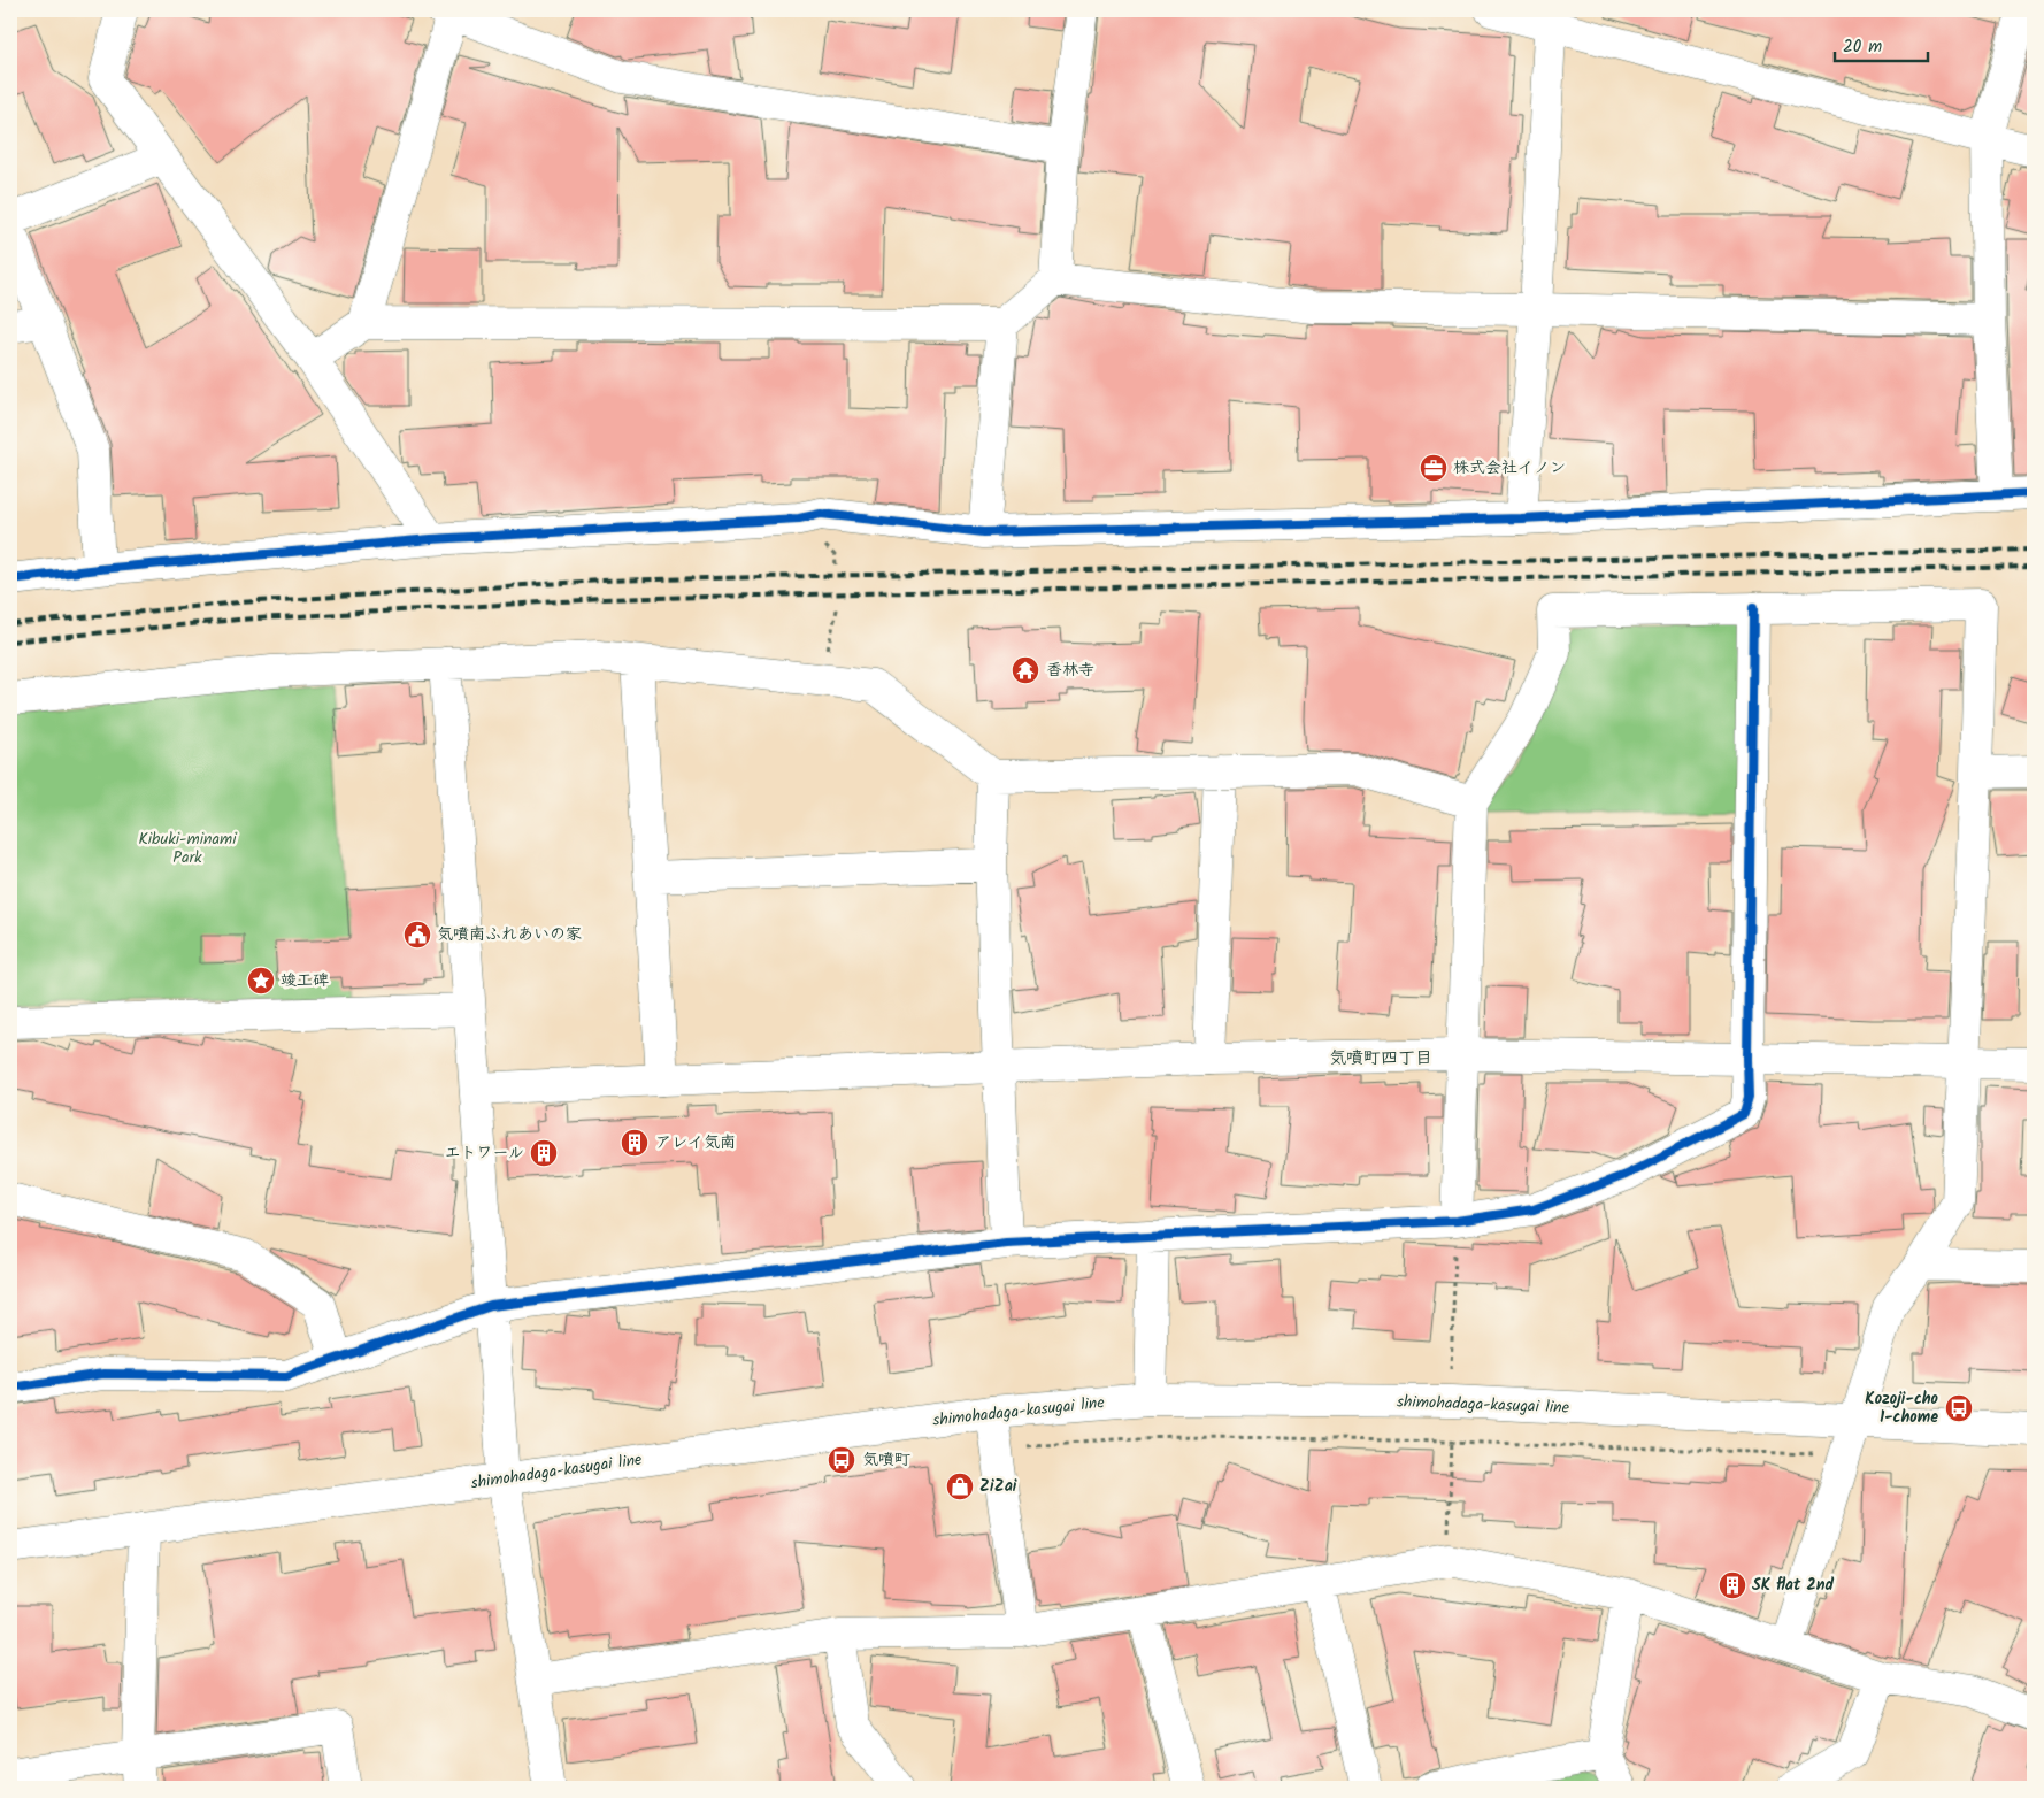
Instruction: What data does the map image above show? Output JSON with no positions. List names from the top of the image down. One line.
{"streets":{"street":["shimohadaga-kasugai line"]},"districts":["気噴町四丁目"],"parks":["Kibuki-minami Park"],"places":{"office":["株式会社イノン"],"temple":["香林寺"],"public building":["気噴南ふれあいの家"],"place":["竣工碑"],"building":["アレイ気南","エトワール","SK flat 2nd"],"bus stop":["Kozoji-cho 1-chome","気噴町"],"shop":["ZiZai"]},"scale_bar":"20 m"}
